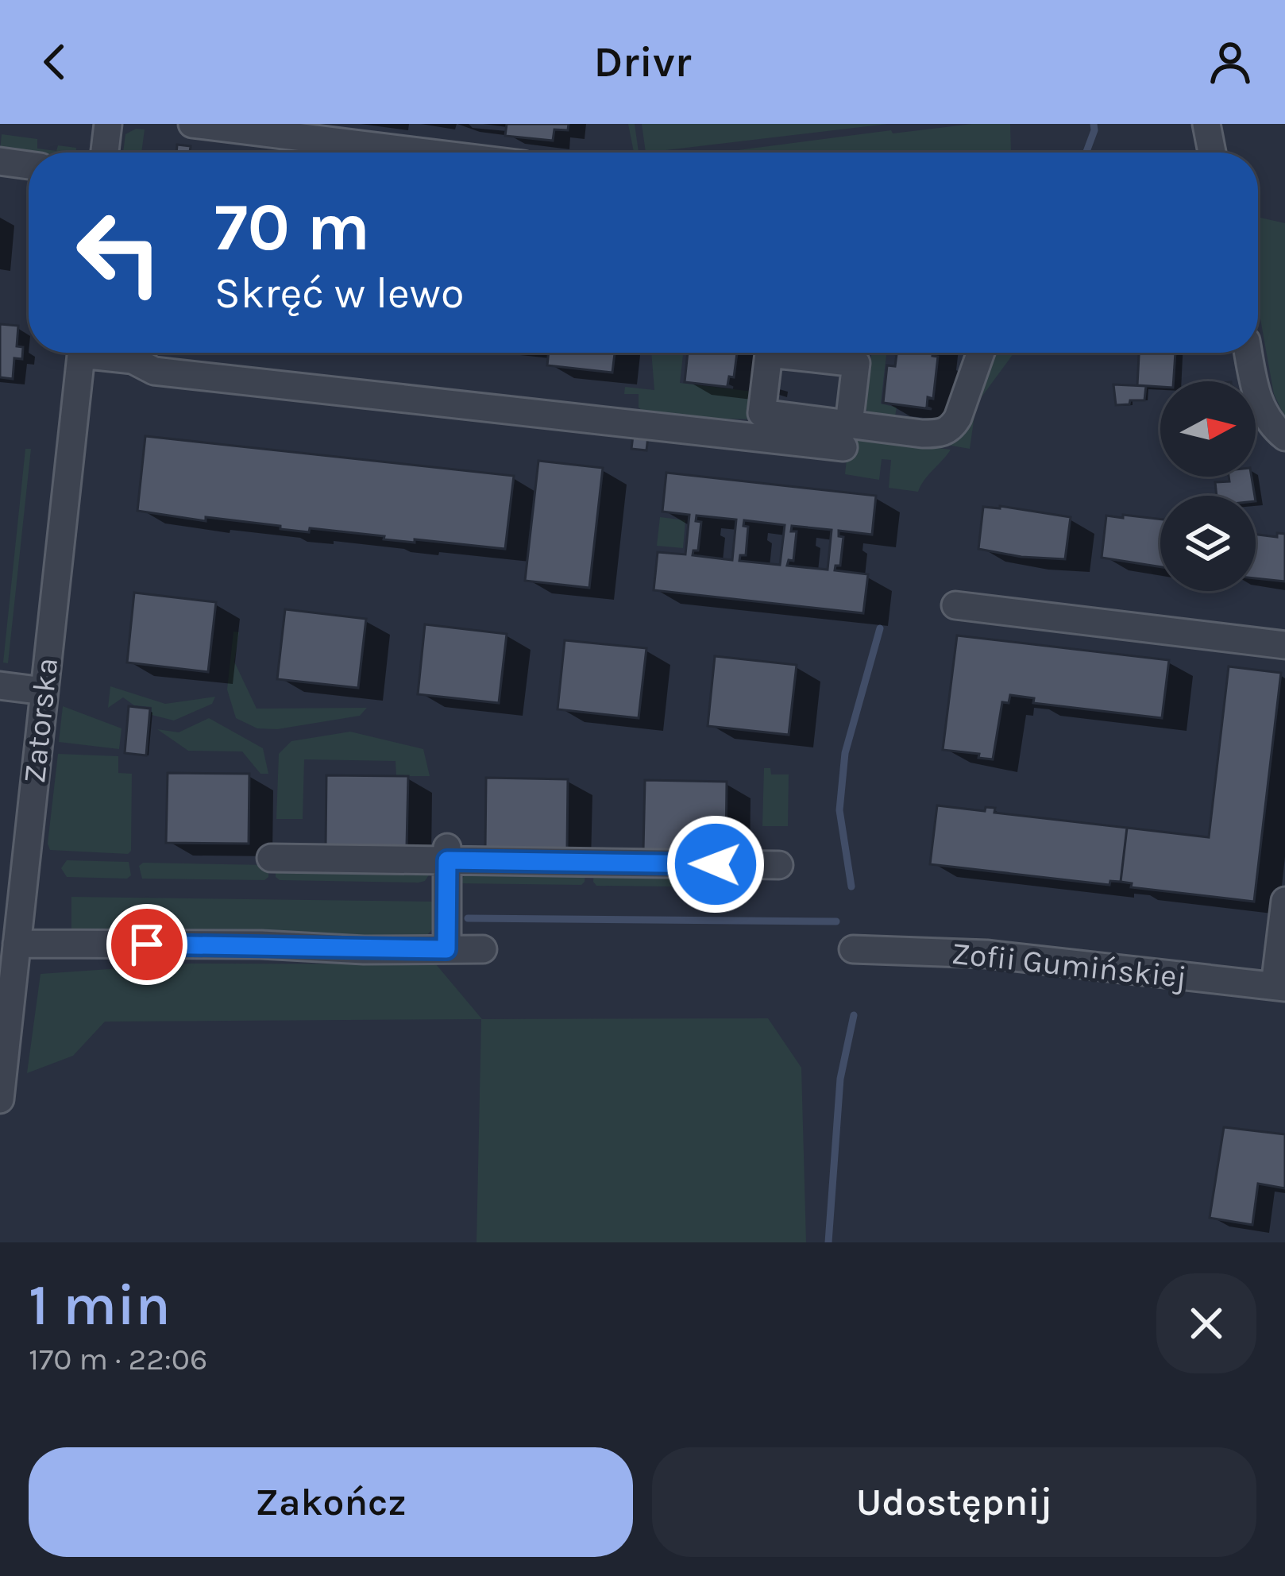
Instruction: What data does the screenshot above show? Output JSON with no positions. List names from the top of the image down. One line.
{"streets":{"street":["Zatorska","Zofii Gumińskiej"]},"north":"right","page":{"header":"Drivr","turn":["70 m","Skręć w lewo"],"heading":["1 min","170 m · 22:06"],"buttons":["Zakończ","Udostępnij"]}}
